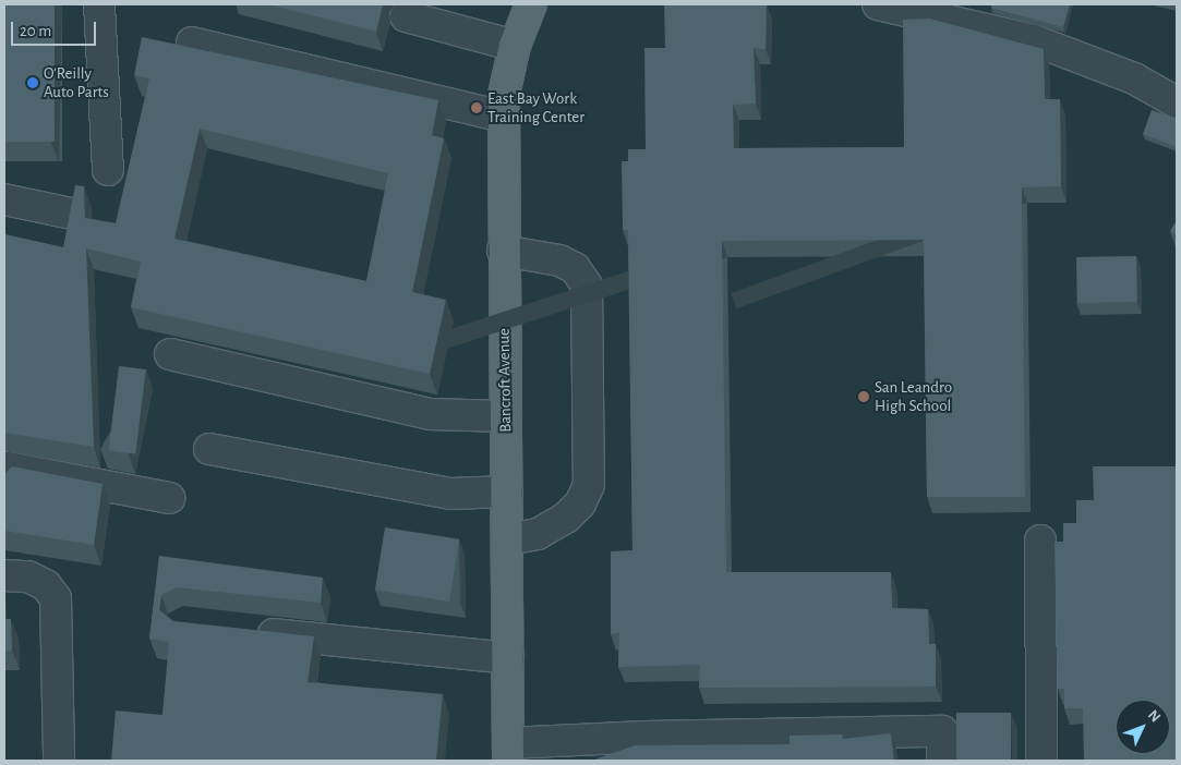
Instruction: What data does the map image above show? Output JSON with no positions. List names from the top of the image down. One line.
{"streets":{"main road":["Bancroft Avenue"]},"places":["O'Reilly Auto Parts","East Bay Work Training Center","San Leandro High School"],"scale_bar":"20 m","north":"top right"}
